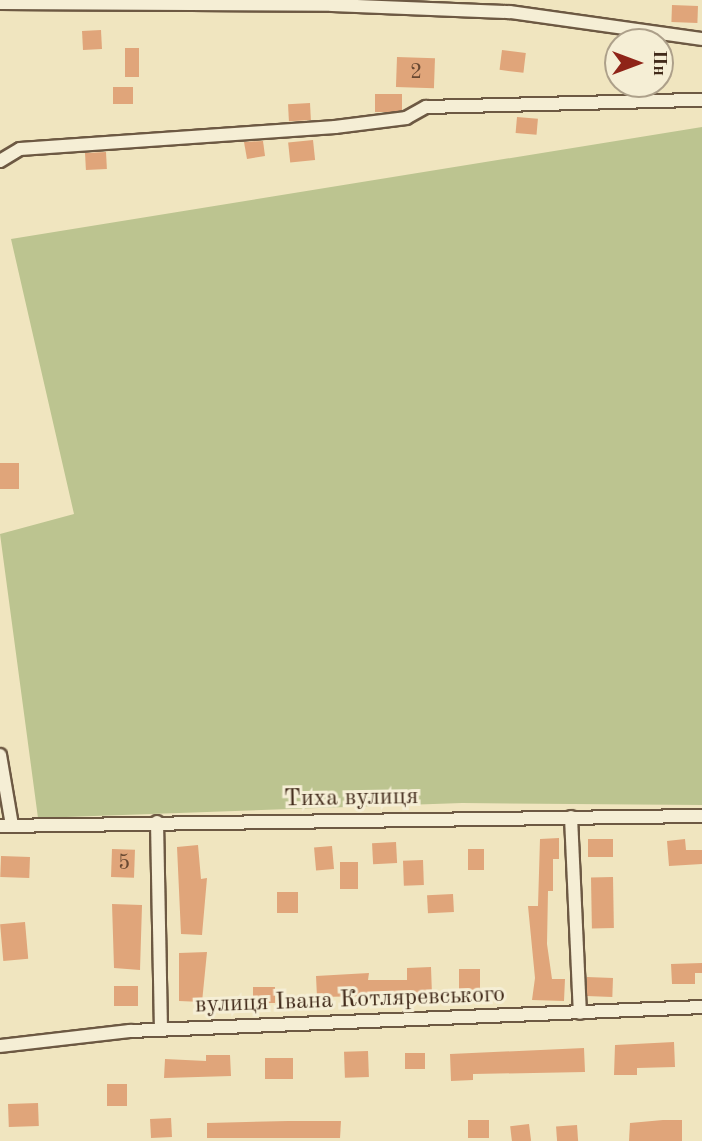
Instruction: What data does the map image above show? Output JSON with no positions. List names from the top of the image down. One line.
{"streets":{"street":["Тиха вулиця","вулиця Івана Котляревського"]},"house_numbers":["2","5"],"north":"right"}
